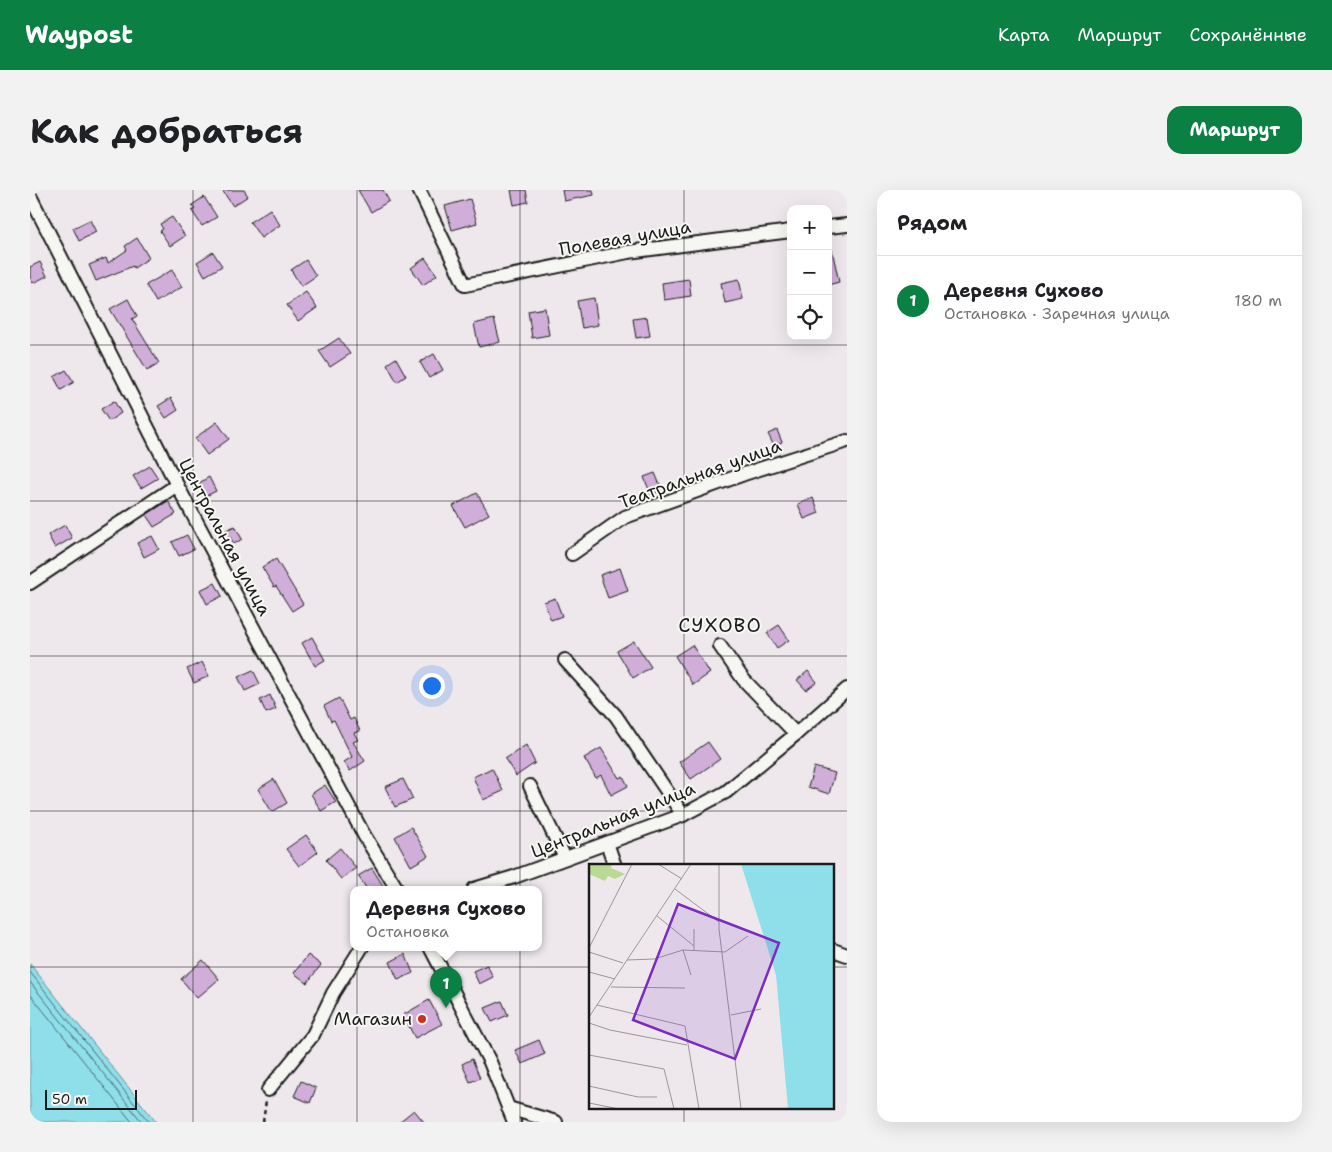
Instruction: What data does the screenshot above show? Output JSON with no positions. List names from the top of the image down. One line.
{"streets":{"street":["Полевая улица","Театральная улица","Центральная улица"]},"districts":["СУХОВО"],"places":["Магазин"],"scale_bar":"50 m","page":{"header":"Waypost","nav":["Карта","Маршрут","Сохранённые"],"buttons":"Маршрут","title":"Как добраться","heading":"Рядом","map_buttons":["+","−"],"list":[{"mark":"1","name":"Деревня Сухово","note":"Остановка · Заречная улица","value":"180 m"}],"popup":["Деревня Сухово","Остановка"],"pins":"1","scale":"50 m"}}
